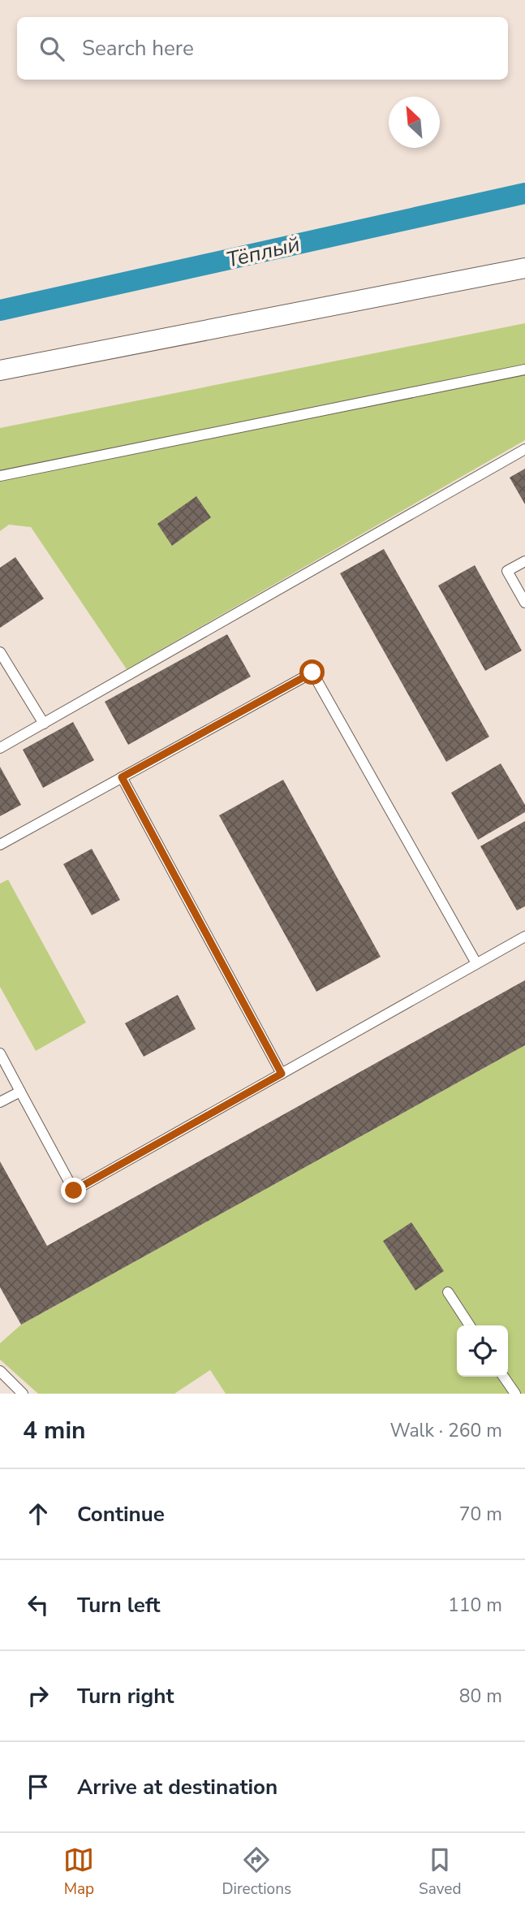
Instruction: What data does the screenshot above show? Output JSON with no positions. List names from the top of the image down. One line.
{"water":["Тёплый"],"north":"top left","page":{"search":"Search here","heading":["4 min","Walk · 260 m"],"list":[["Continue","70 m"],["Turn left","110 m"],["Turn right","80 m"],"Arrive at destination"],"nav":["Map","Directions","Saved"]}}
